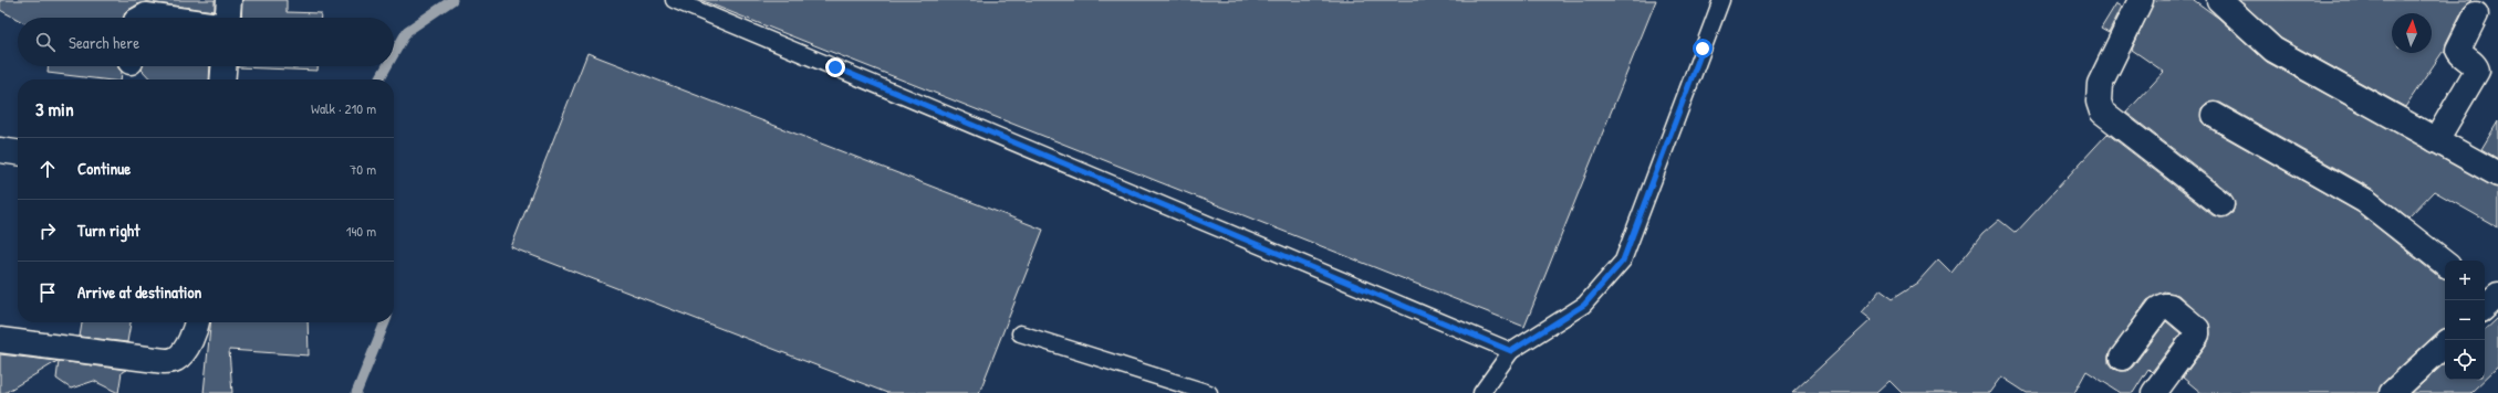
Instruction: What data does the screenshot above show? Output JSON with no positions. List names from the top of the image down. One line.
{"north":"top","page":{"search":"Search here","heading":["3 min","Walk · 210 m"],"list":[["Continue","70 m"],["Turn right","140 m"],"Arrive at destination"],"map_buttons":["+","−"]}}
